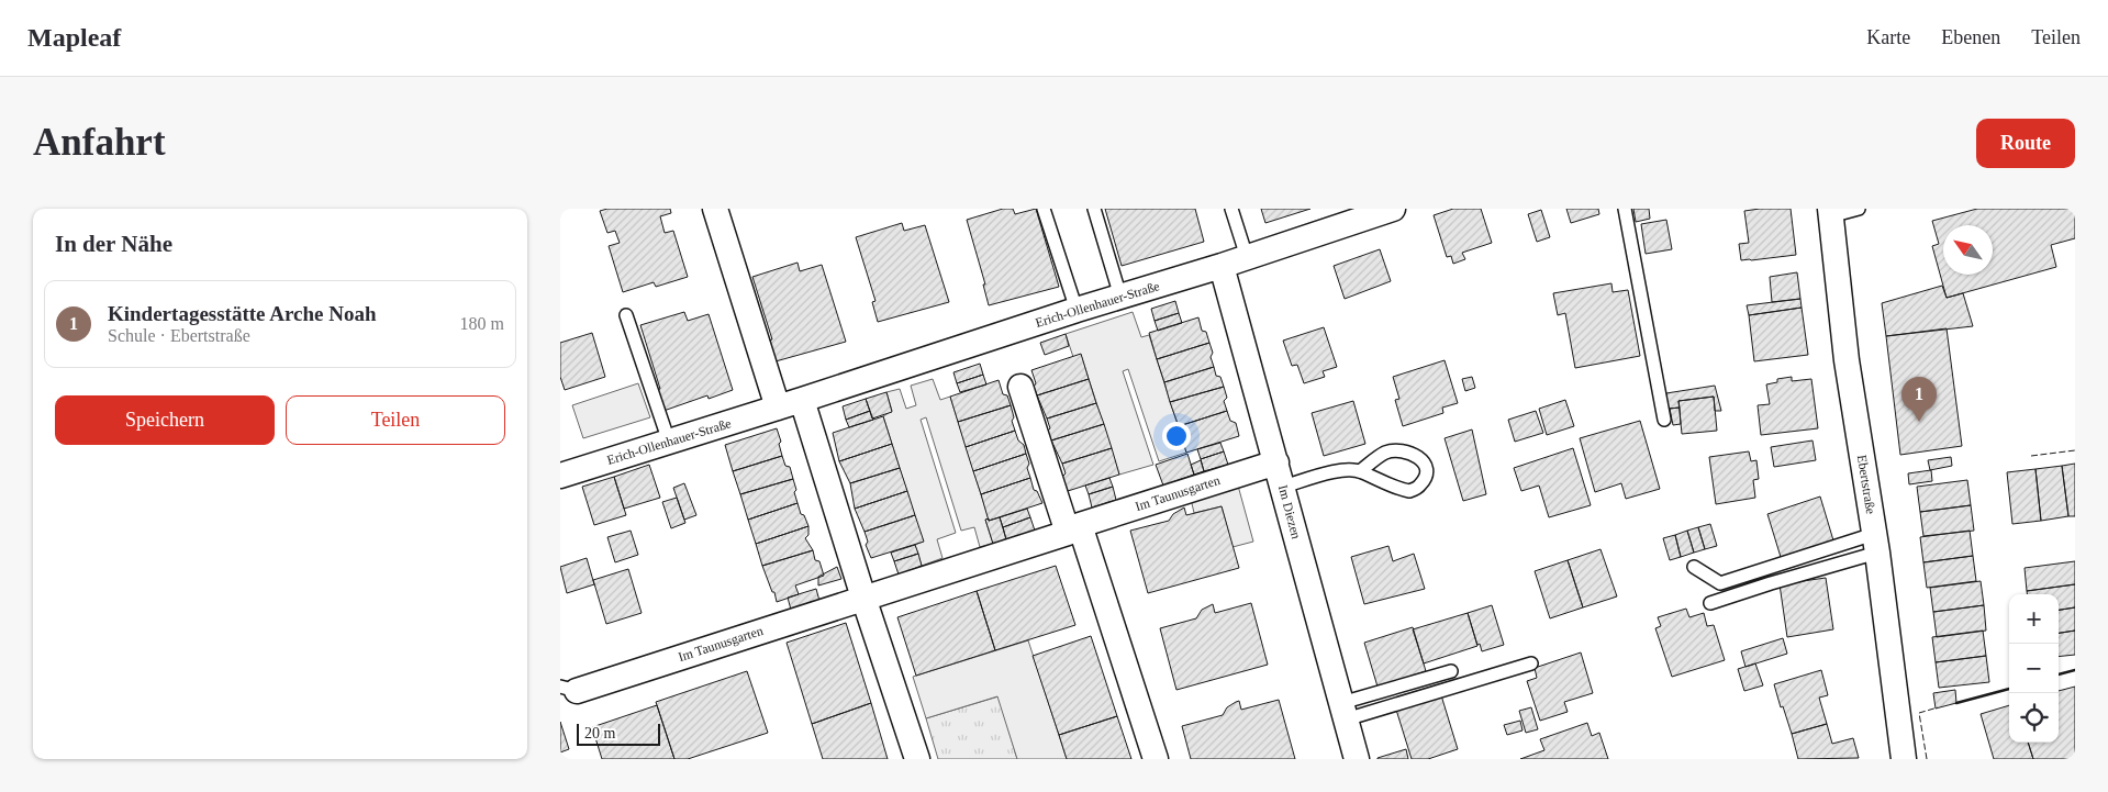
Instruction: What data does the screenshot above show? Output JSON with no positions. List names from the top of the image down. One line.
{"streets":{"street":["Erich-Ollenhauer-Straße","Ebertstraße","Im Taunusgarten","Im Diezen"]},"crossings":[["Erich-Ollenhauer-Straße","Im Diezen"],["Im Taunusgarten","Im Diezen"]],"scale_bar":"20 m","north":"top left","page":{"header":"Mapleaf","nav":["Karte","Ebenen","Teilen"],"buttons":["Route",["Speichern","Teilen"]],"title":"Anfahrt","heading":"In der Nähe","list":[{"mark":"1","name":"Kindertagesstätte Arche Noah","note":"Schule · Ebertstraße","value":"180 m"}],"pins":"1","map_buttons":["+","−"],"scale":"20 m"}}
